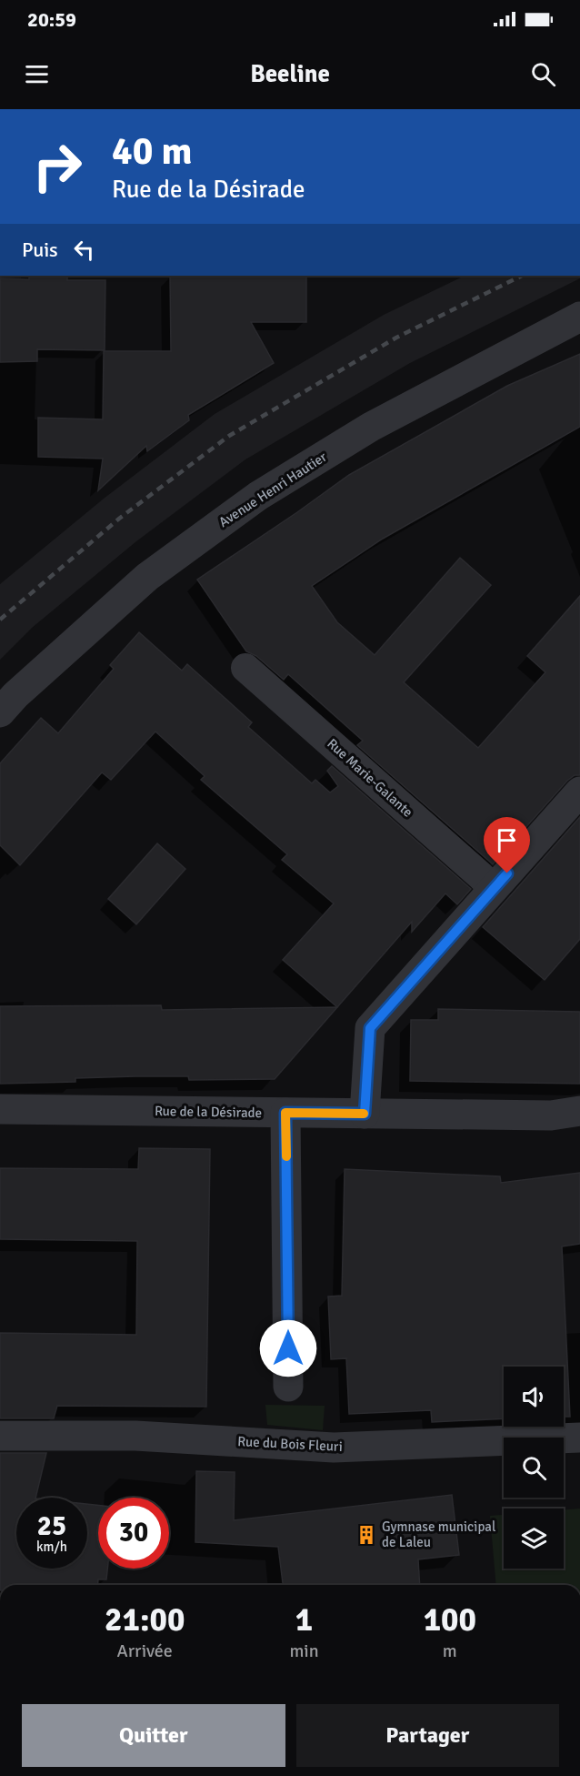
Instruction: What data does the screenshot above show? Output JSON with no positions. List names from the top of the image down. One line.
{"streets":{"street":["Avenue Henri Hautier","Rue Marie-Galante","Rue de la Désirade","Rue du Bois Fleuri"]},"places":{"building":["Gymnase municipal de Laleu"]},"page":{"status":"20:59","header":"Beeline","turn":["40 m","Rue de la Désirade"],"then":"Puis","speed":"25 km/h","limit":"30","eta":["21:00","Arrivée","1","min","100","m"],"buttons":["Quitter","Partager"]}}
